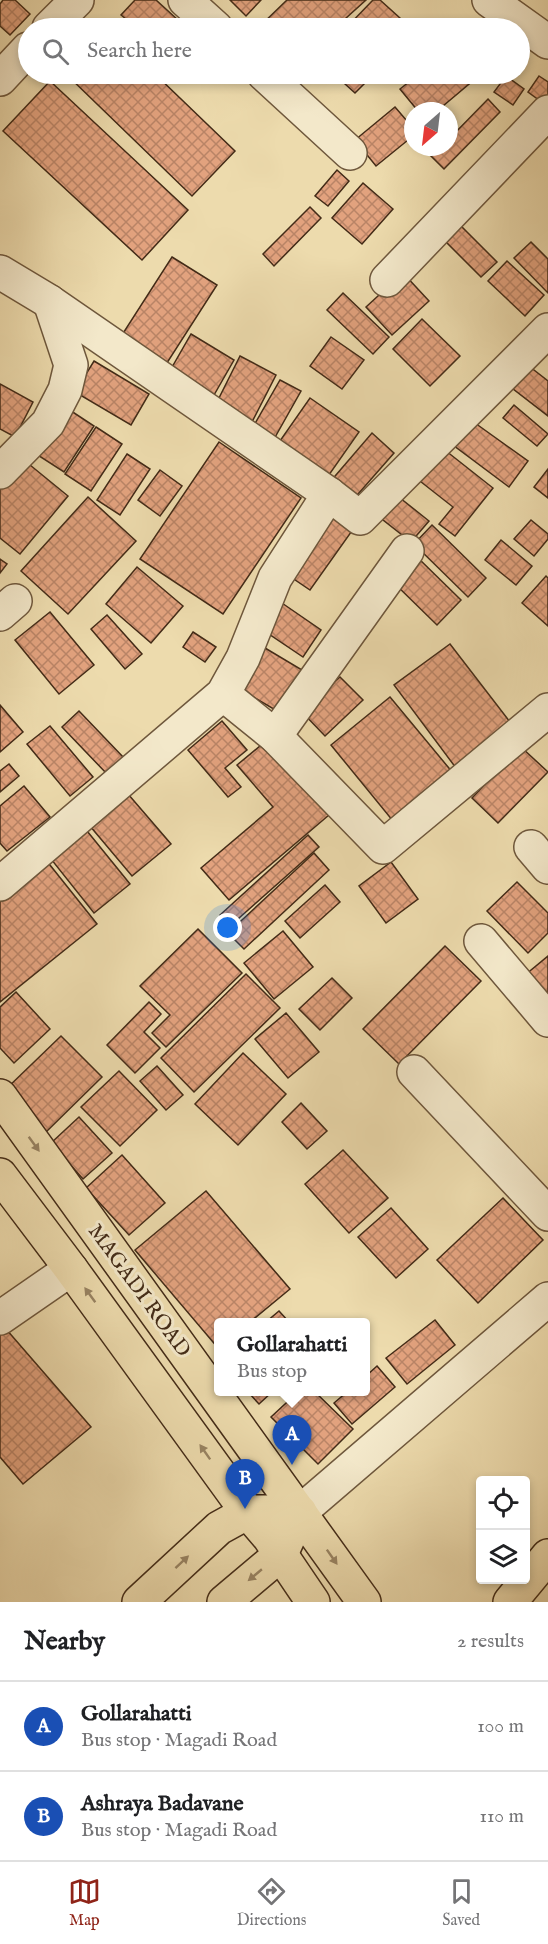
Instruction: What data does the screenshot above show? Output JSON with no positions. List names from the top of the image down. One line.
{"streets":{"main road":["MAGADI ROAD"]},"north":"bottom left","page":{"search":"Search here","popup":["Gollarahatti","Bus stop"],"pins":["A","B"],"heading":["Nearby","2 results"],"list":[{"mark":"A","name":"Gollarahatti","note":"Bus stop · Magadi Road","value":"100 m"},{"mark":"B","name":"Ashraya Badavane","note":"Bus stop · Magadi Road","value":"110 m"}],"nav":["Map","Directions","Saved"]}}
